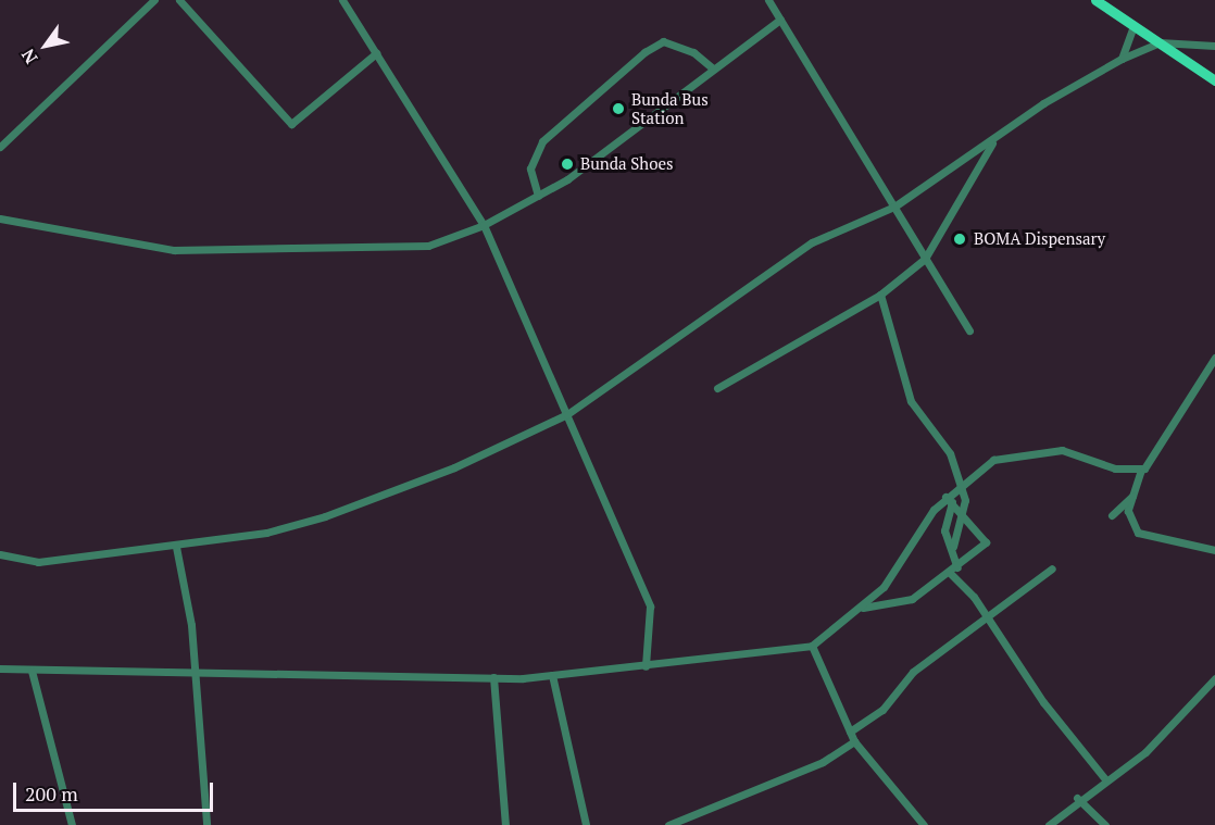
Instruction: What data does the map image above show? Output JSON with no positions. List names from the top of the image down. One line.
{"places":["Bunda Bus Station","Bunda Shoes","BOMA Dispensary"],"scale_bar":"200 m","north":"bottom left"}
